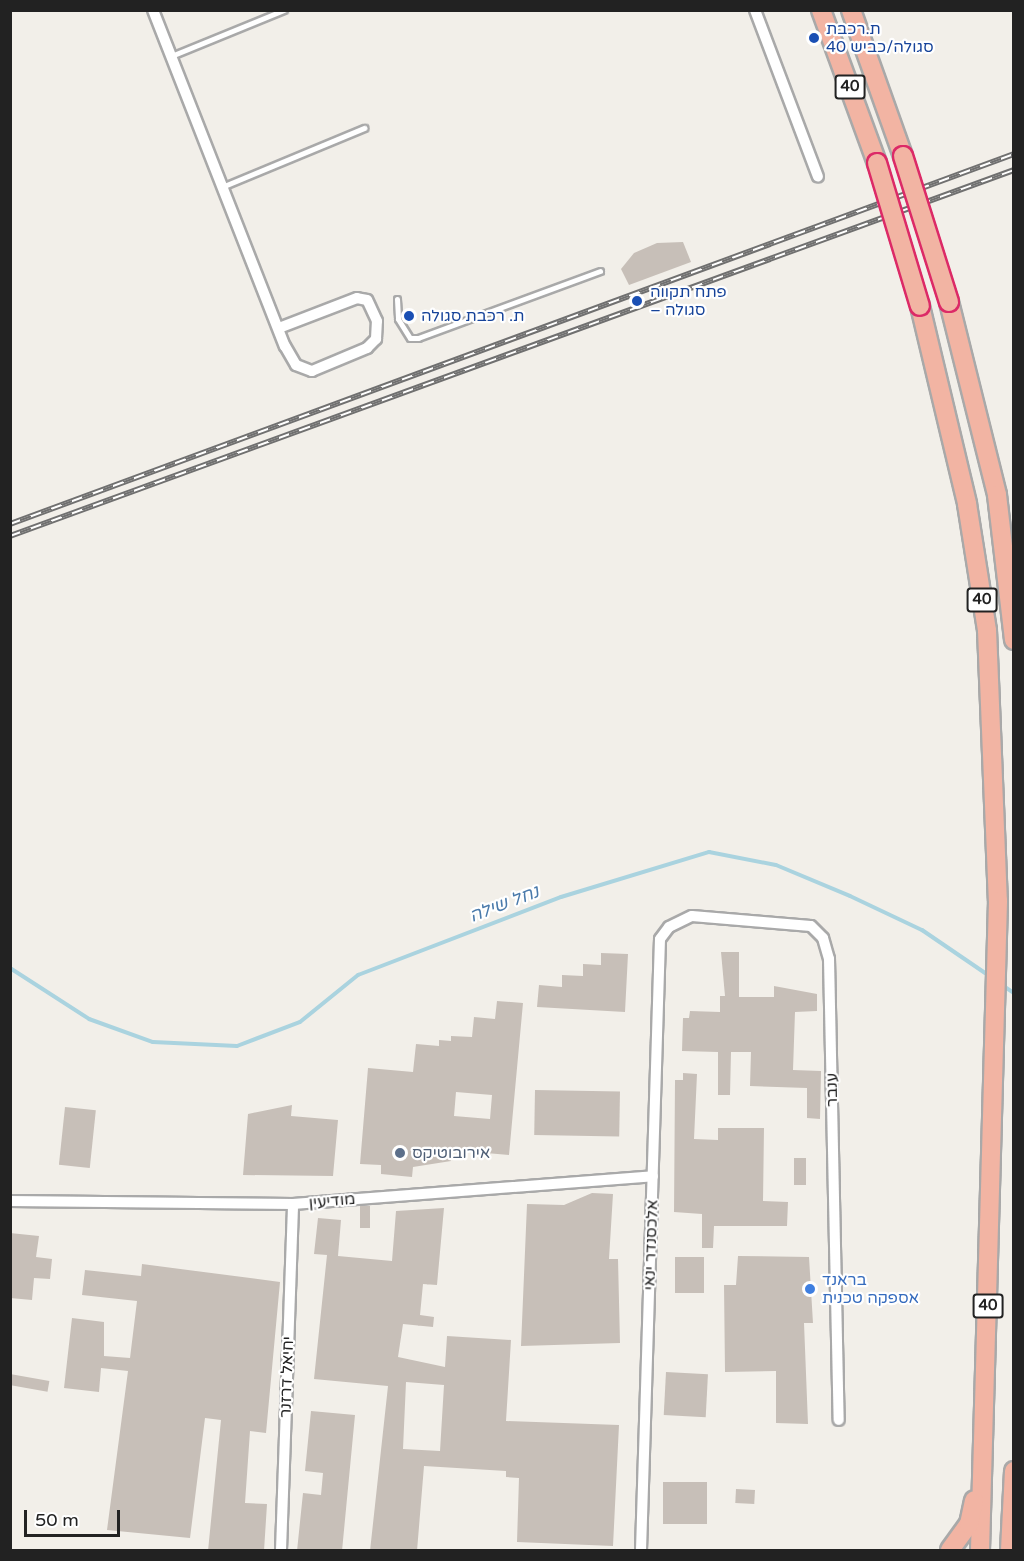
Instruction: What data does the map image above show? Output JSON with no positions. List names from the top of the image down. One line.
{"streets":{"highway":["40"],"street":["ענבר","מודיעין","אלכסנדר ינאי","יחיאל דרזנר"]},"crossings":[["ענבר","אלכסנדר ינאי"],["מודיעין","אלכסנדר ינאי"],["מודיעין","יחיאל דרזנר"]],"water":["נחל שילה"],"places":["ת.רכבת סגולה/כביש 40","פתח תקווה – סגולה","ת. רכבת סגולה","אירובוטיקס","בראנד אספקה טכנית"],"scale_bar":"50 m"}
